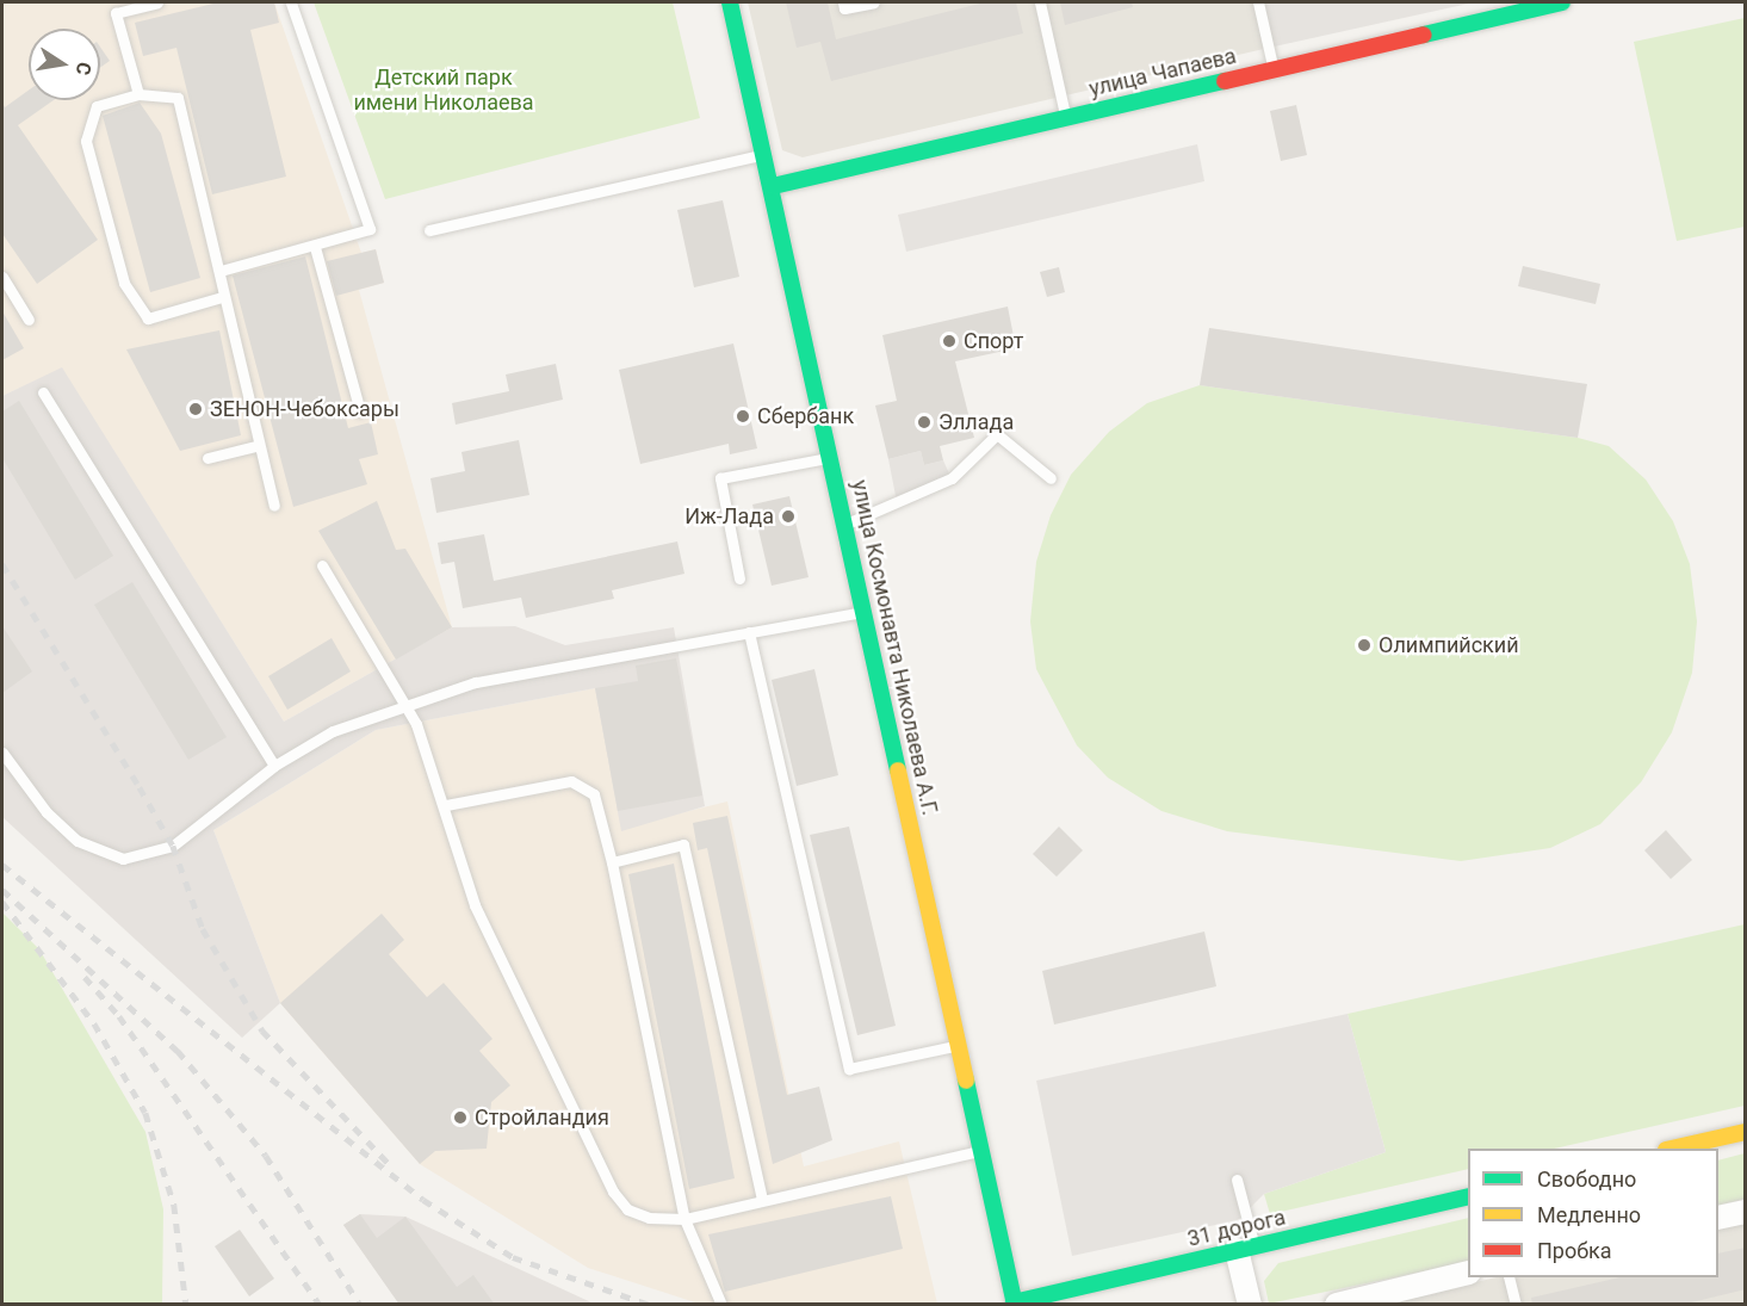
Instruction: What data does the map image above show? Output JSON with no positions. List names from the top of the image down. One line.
{"streets":{"street":["улица Чапаева","улица Космонавта Николаева А.Г.","31 дорога"]},"crossings":[["улица Чапаева","улица Космонавта Николаева А.Г."],["улица Космонавта Николаева А.Г.","31 дорога"]],"parks":["Детский парк имени Николаева"],"places":["Спорт","ЗЕНОН-Чебоксары","Сбербанк","Эллада","Иж-Лада","Олимпийский","Стройландия"],"legend":["Свободно","Медленно","Пробка"],"north":"right"}
